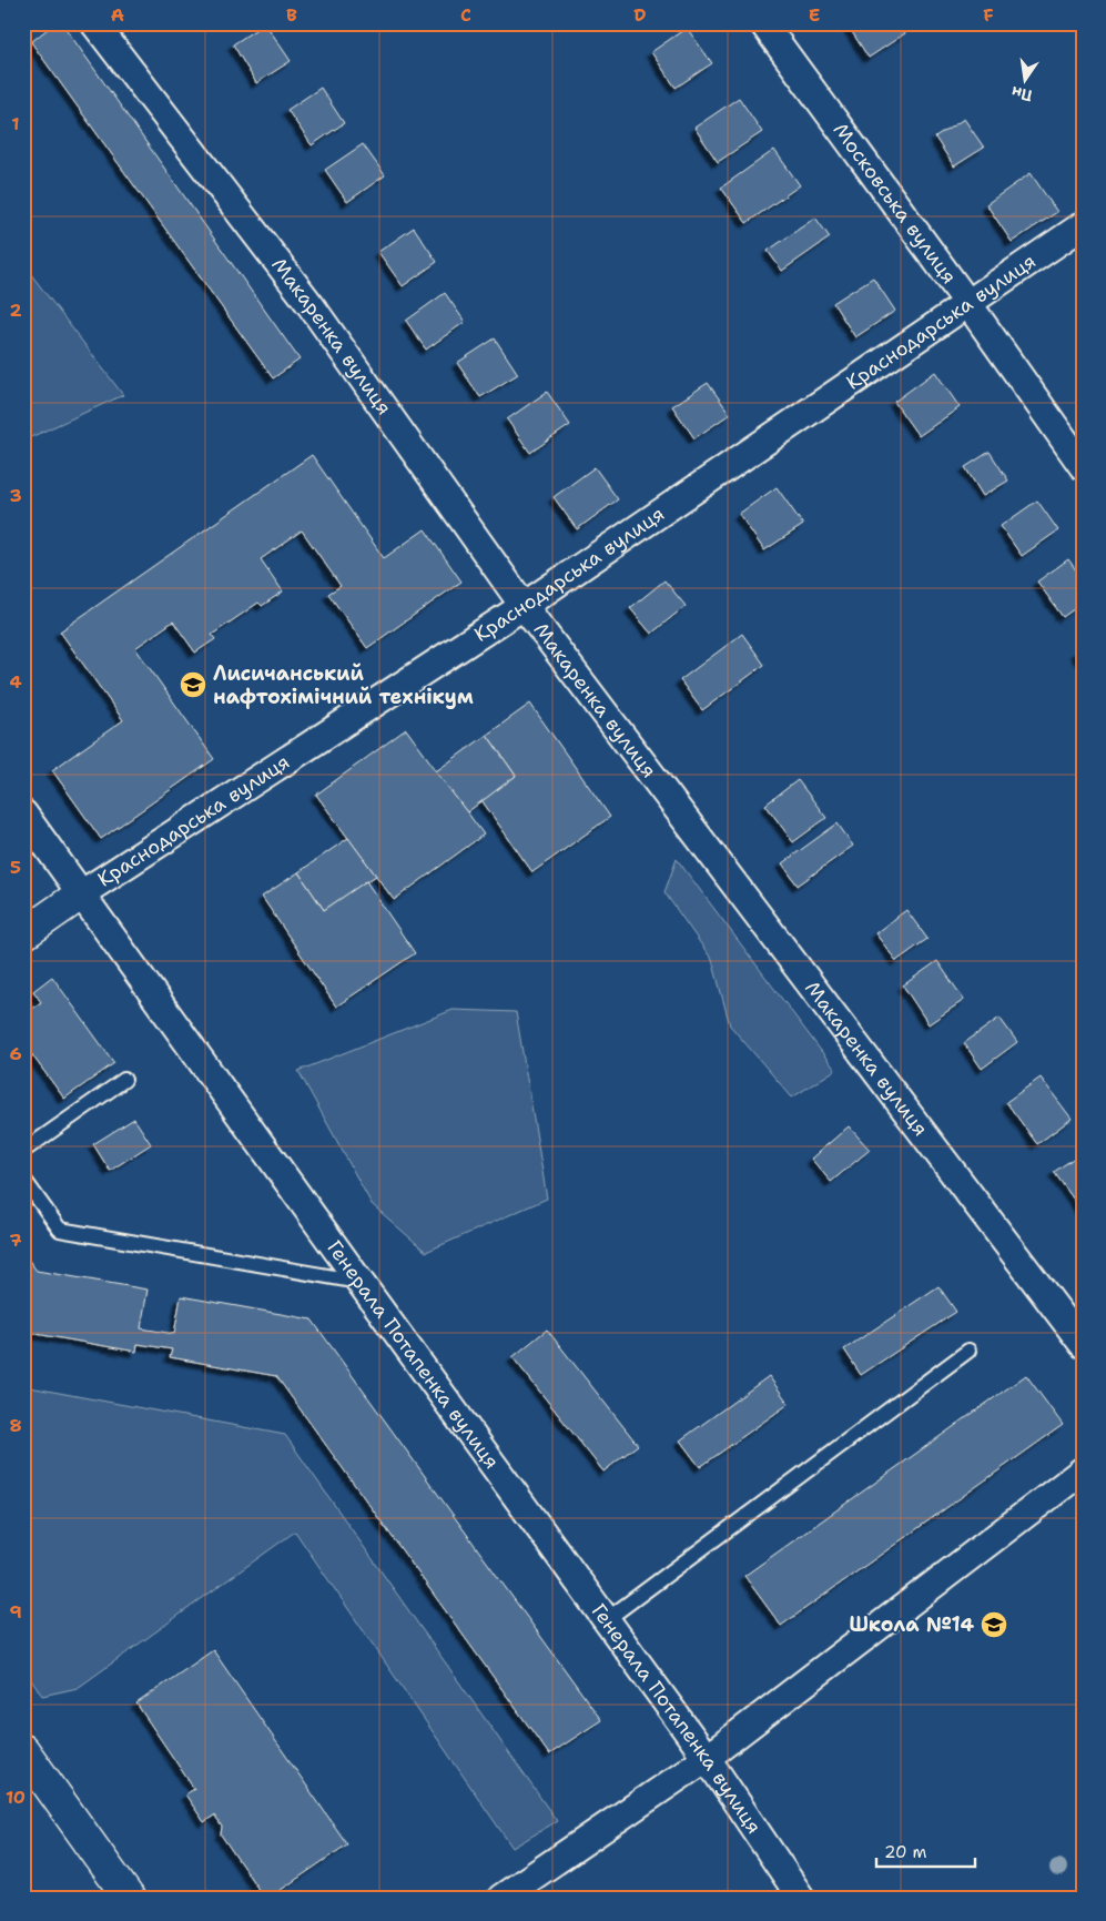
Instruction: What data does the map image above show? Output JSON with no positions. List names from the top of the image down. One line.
{"streets":{"main road":["Краснодарська вулиця"],"street":["Московська вулиця","Макаренка вулиця","Генерала Потапенка вулиця"]},"crossings":[["Московська вулиця","Краснодарська вулиця"],["Краснодарська вулиця","Макаренка вулиця"],["Краснодарська вулиця","Генерала Потапенка вулиця"]],"places":{"school or university":["Лисичанський нафтохімічний технікум","Школа №14"]},"scale_bar":"20 m","north":"bottom","grid":{"columns":["A","B","C","D","E","F"],"rows":["1","2","3","4","5","6","7","8","9","10"]}}
